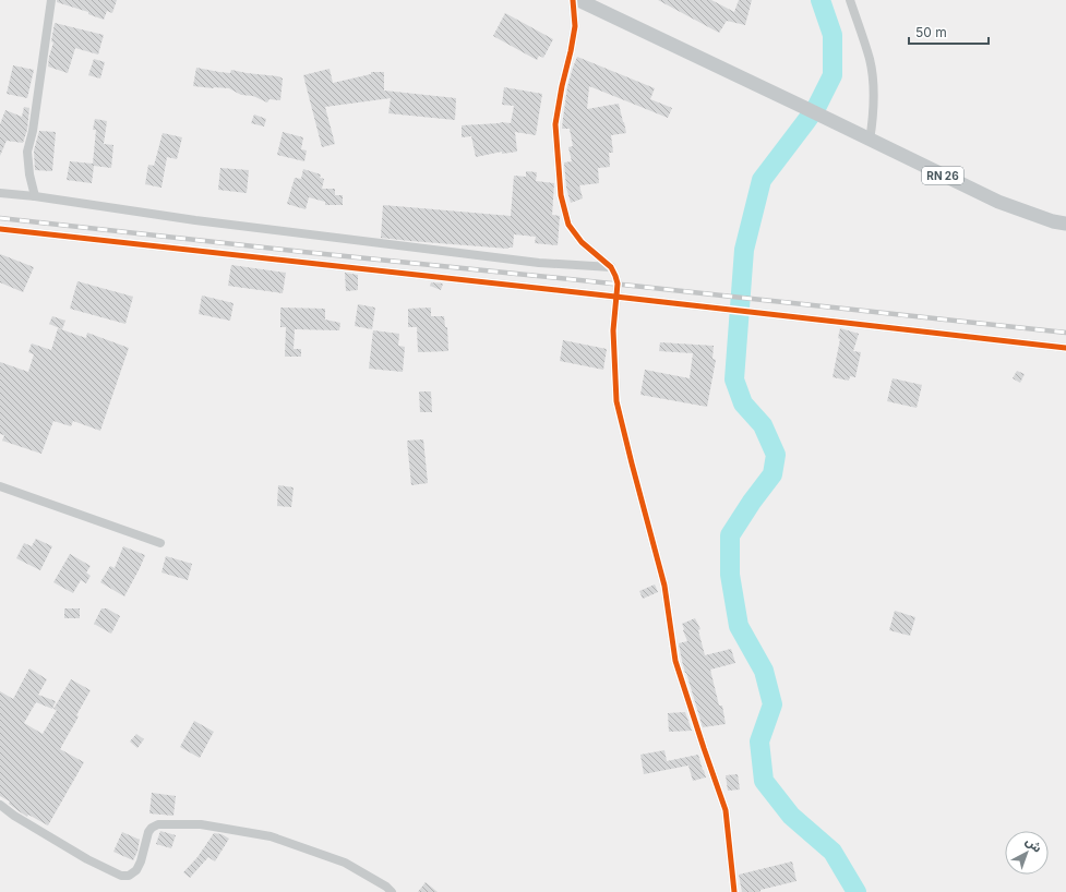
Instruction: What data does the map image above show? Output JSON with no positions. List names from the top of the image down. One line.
{"streets":{"main road":["RN 26"]},"scale_bar":"50 m","north":"top right"}
